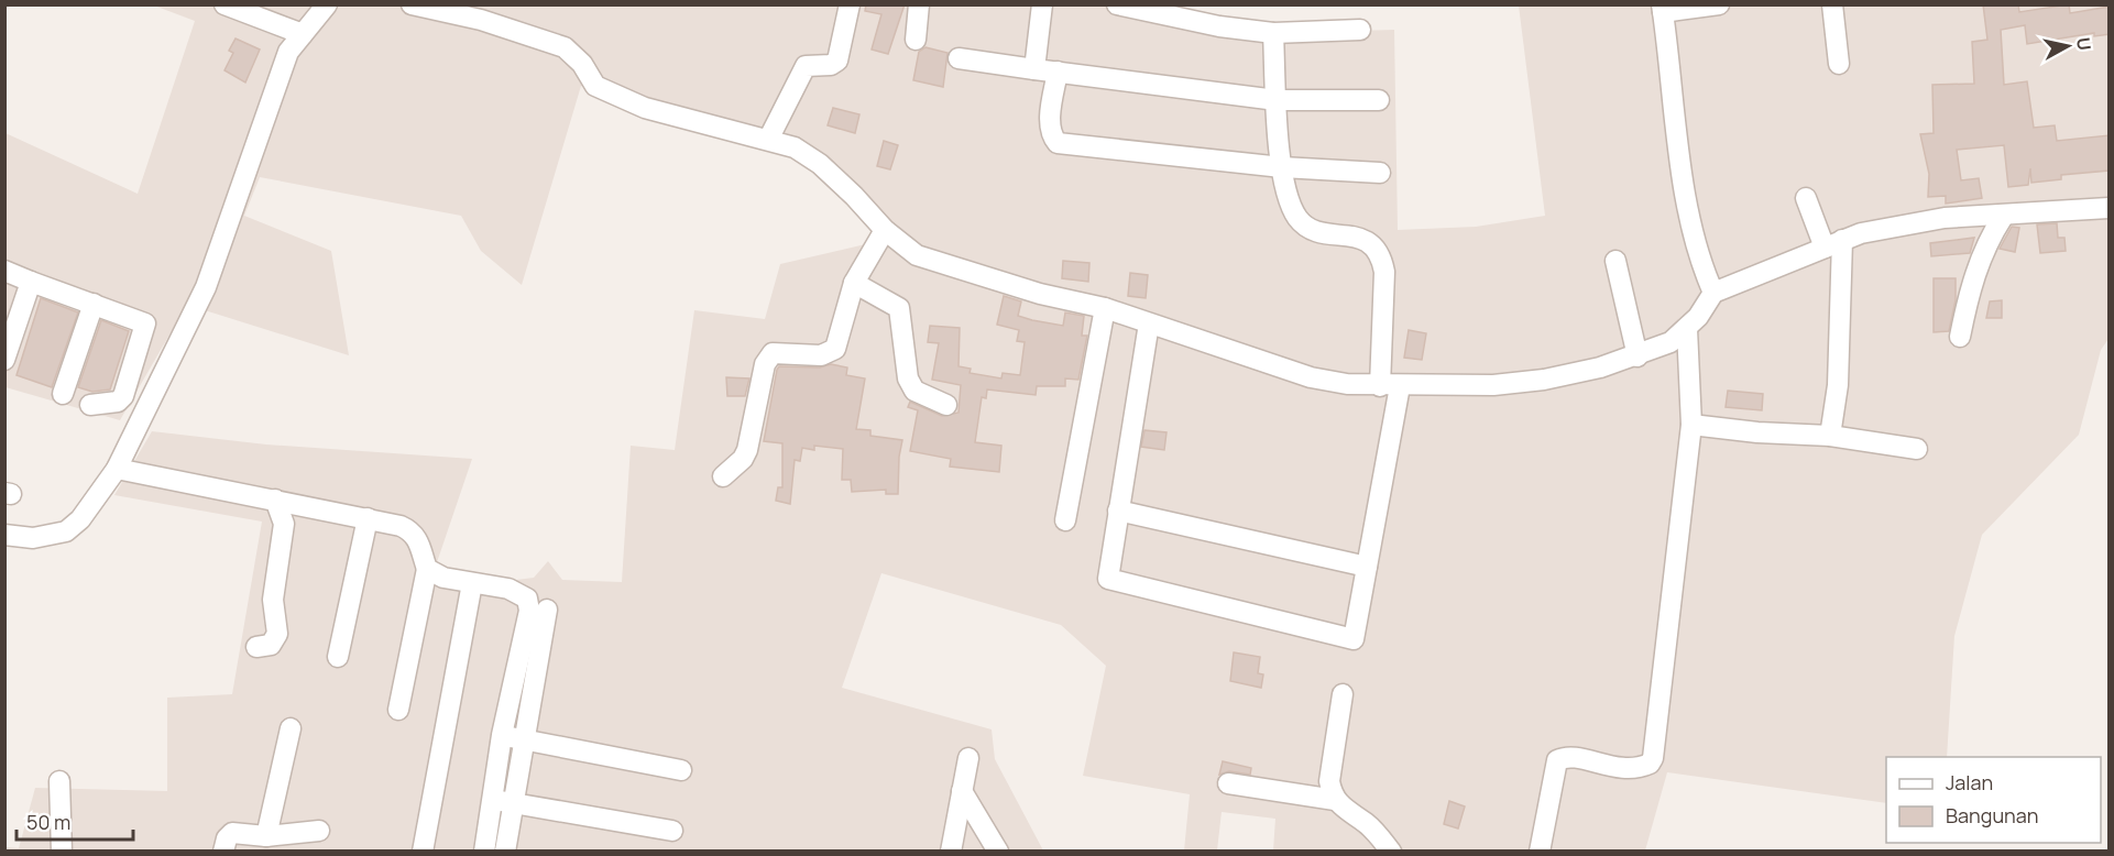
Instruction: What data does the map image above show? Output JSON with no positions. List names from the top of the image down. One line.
{"legend":["Jalan","Bangunan"],"scale_bar":"50 m","north":"right"}
